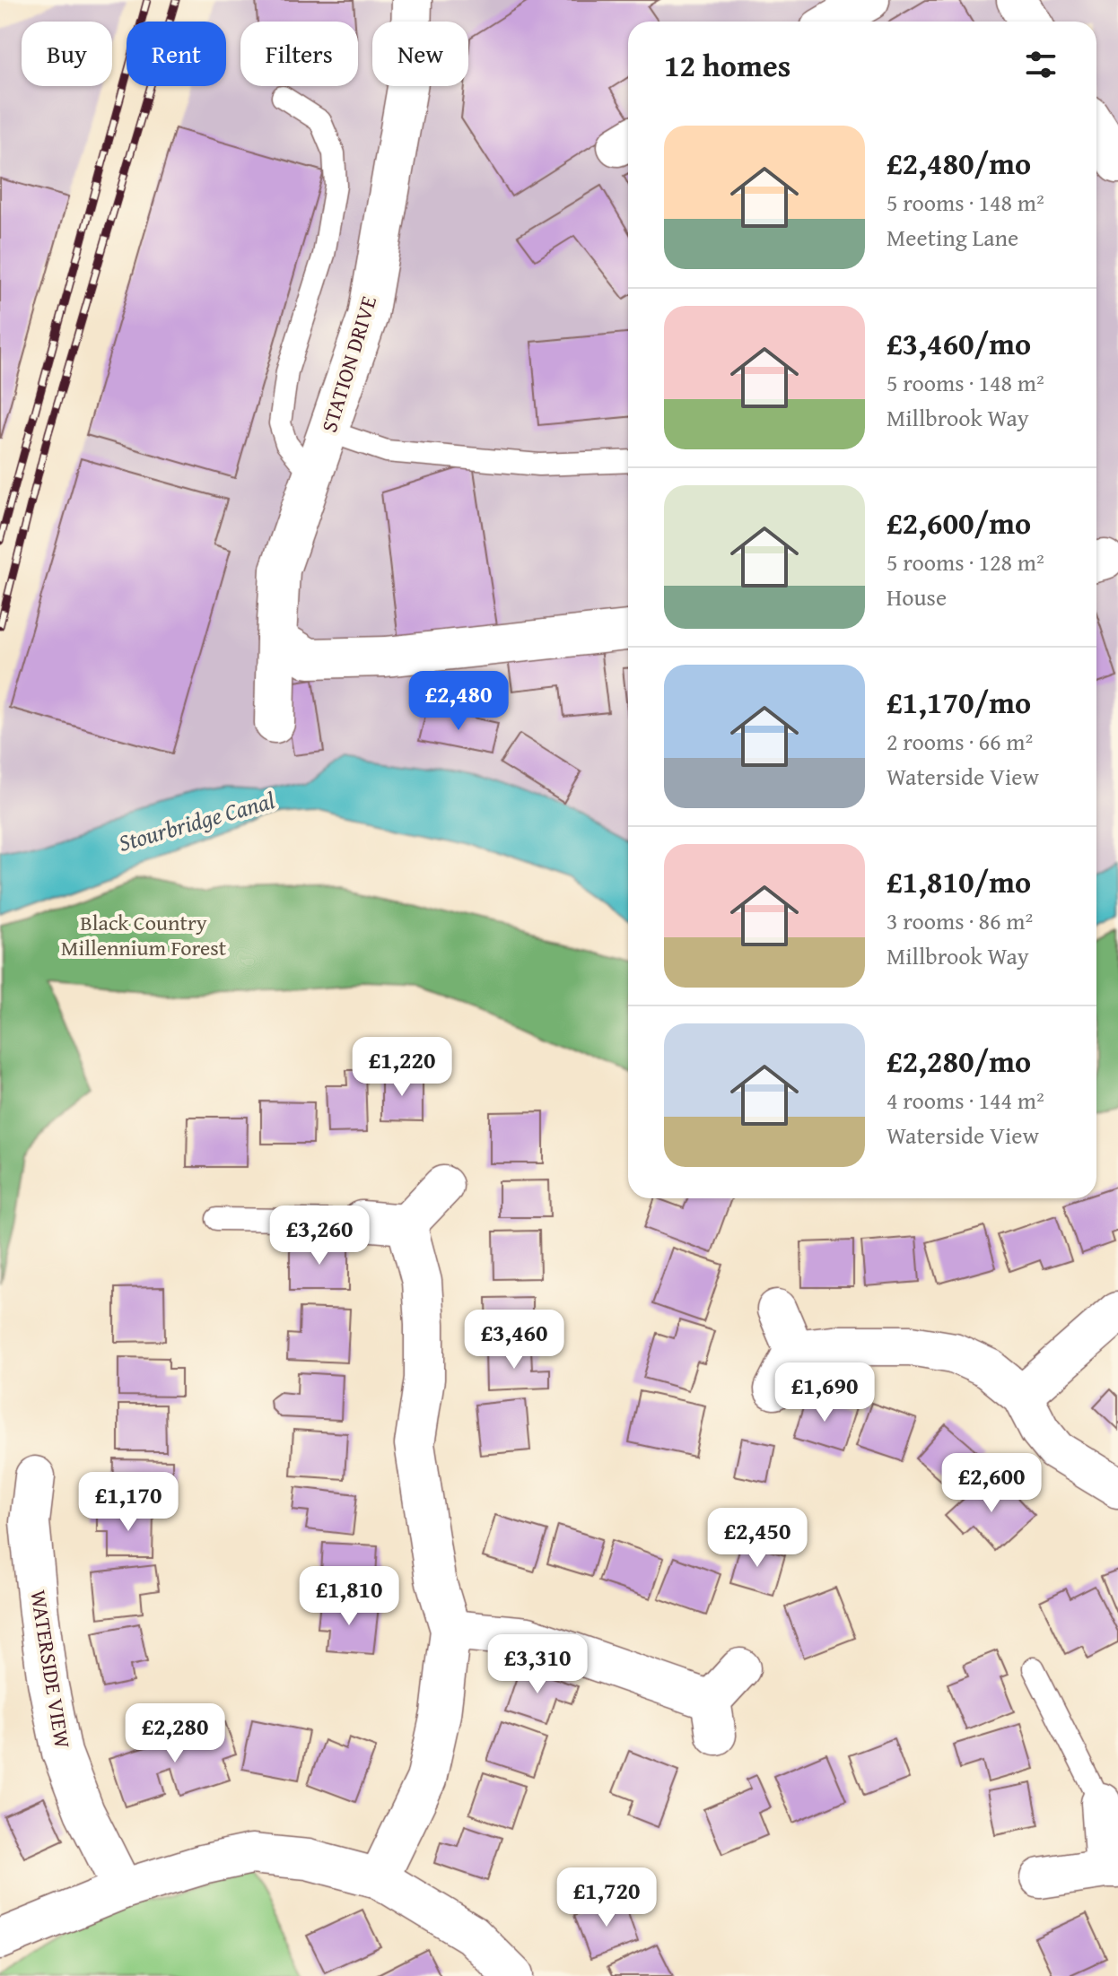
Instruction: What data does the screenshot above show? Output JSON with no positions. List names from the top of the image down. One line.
{"streets":{"street":["STATION DRIVE","WATERSIDE VIEW"]},"water":["Stourbridge Canal"],"parks":["Black Country Millennium Forest"],"page":{"chip":["Buy","Rent","Filters","New"],"heading":"12 homes","list":[{"name":"£2,480/mo","note":"5 rooms · 148 m² · Meeting Lane"},{"name":"£3,460/mo","note":"5 rooms · 148 m² · Millbrook Way"},{"name":"£2,600/mo","note":"5 rooms · 128 m² · House"},{"name":"£1,170/mo","note":"2 rooms · 66 m² · Waterside View"},{"name":"£1,810/mo","note":"3 rooms · 86 m² · Millbrook Way"},{"name":"£2,280/mo","note":"4 rooms · 144 m² · Waterside View"}],"price":["£2,480","£1,220","£3,260","£3,460","£1,690","£2,600","£1,170","£2,450","£1,810","£3,310","£2,280","£1,720"]}}
